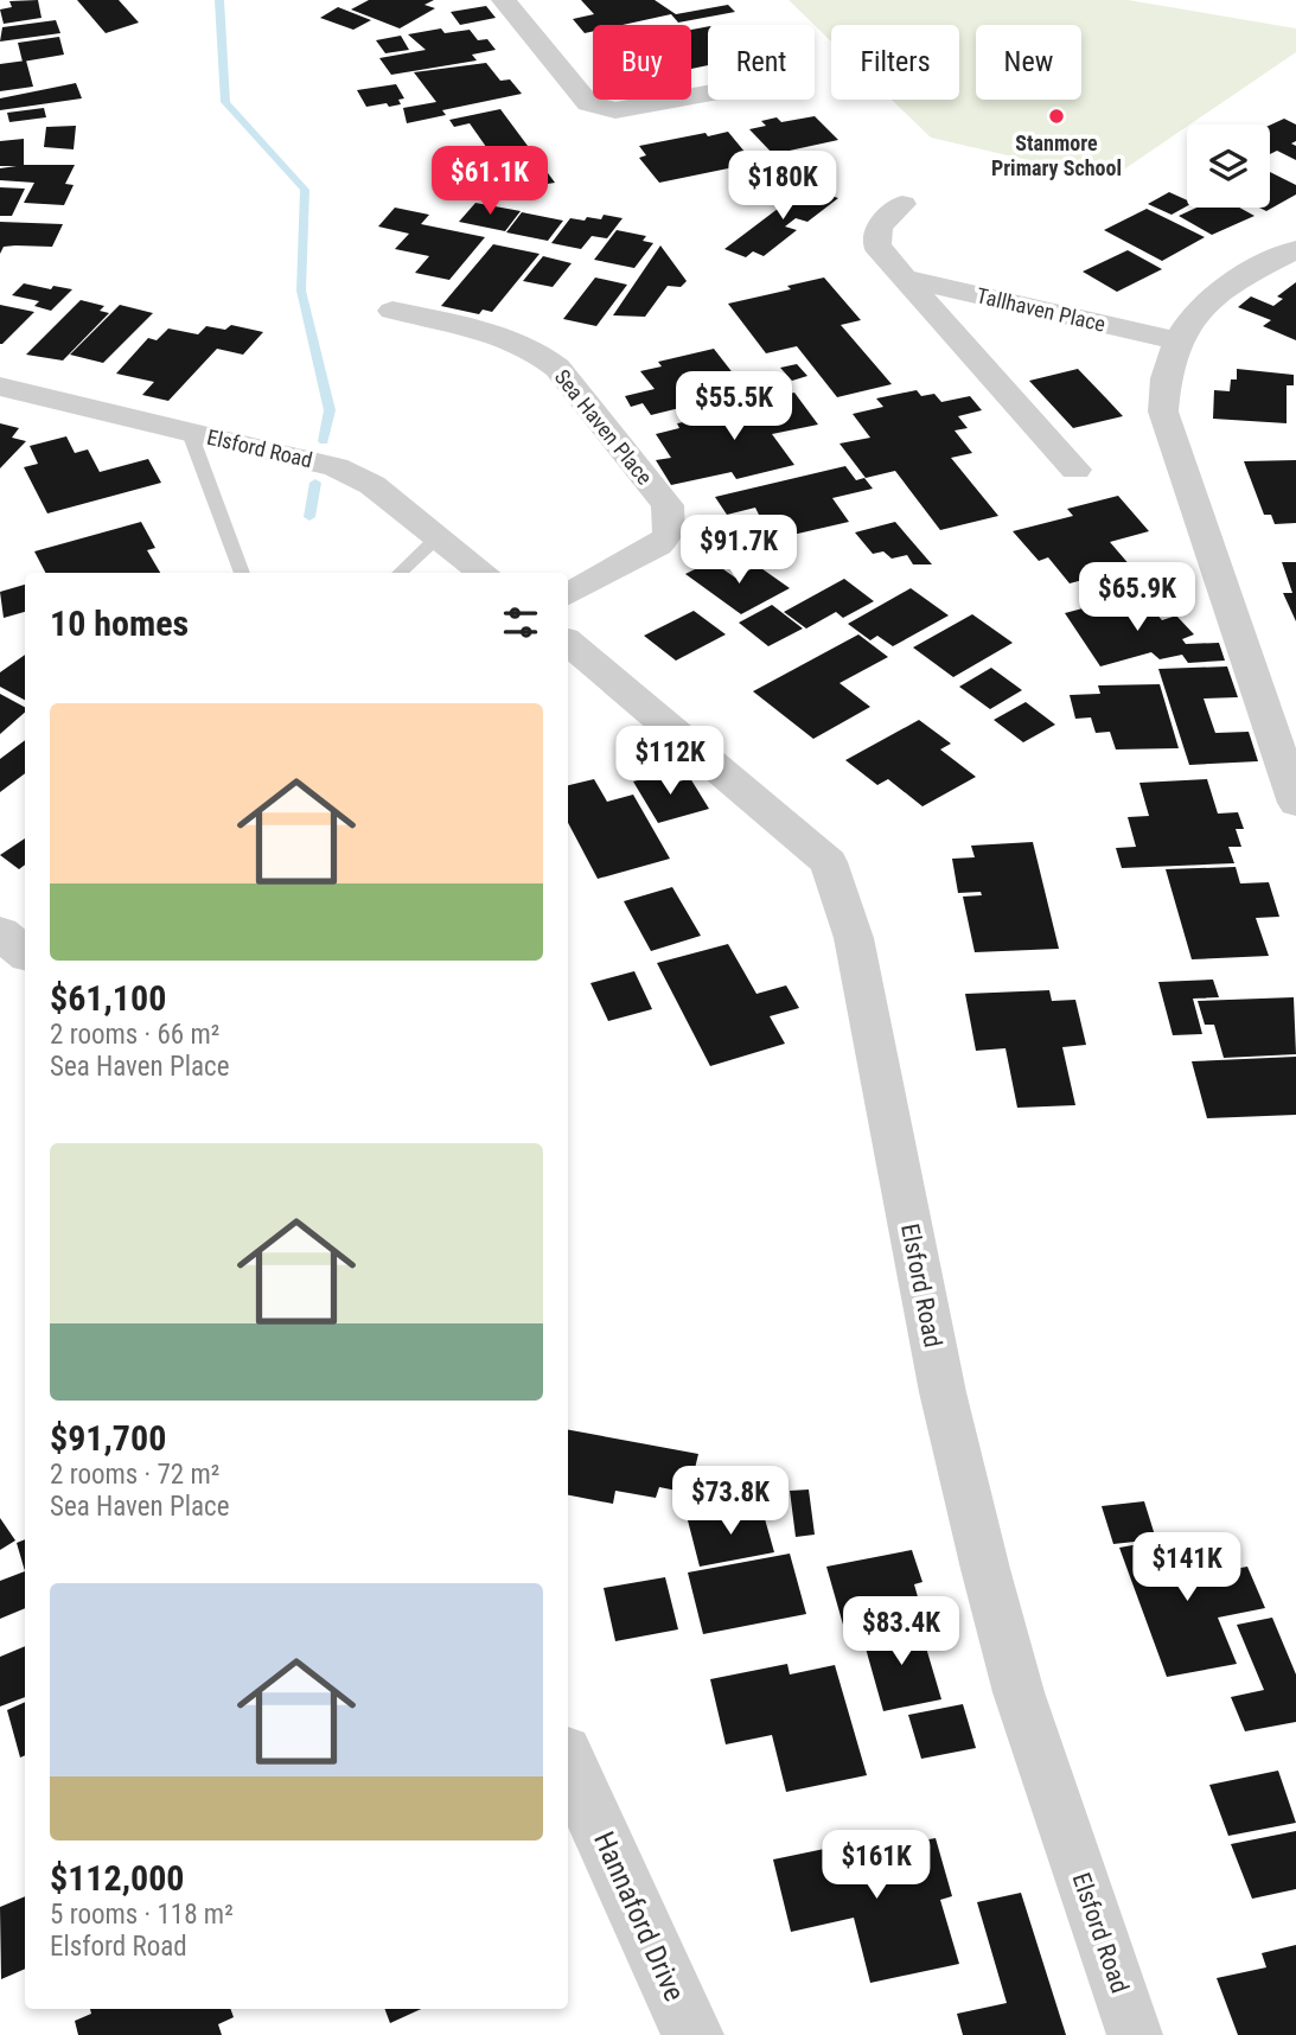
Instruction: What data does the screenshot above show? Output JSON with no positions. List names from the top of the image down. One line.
{"streets":{"street":["Tallhaven Place","Sea Haven Place","Elsford Road","Hannaford Drive"]},"places":["Stanmore Primary School"],"page":{"chip":["Buy","Rent","Filters","New"],"price":["$61.1K","$180K","$55.5K","$91.7K","$65.9K","$112K","$73.8K","$141K","$83.4K","$161K"],"heading":"10 homes","list":[{"name":"$61,100","note":"2 rooms · 66 m² · Sea Haven Place"},{"name":"$91,700","note":"2 rooms · 72 m² · Sea Haven Place"},{"name":"$112,000","note":"5 rooms · 118 m² · Elsford Road"}]}}
